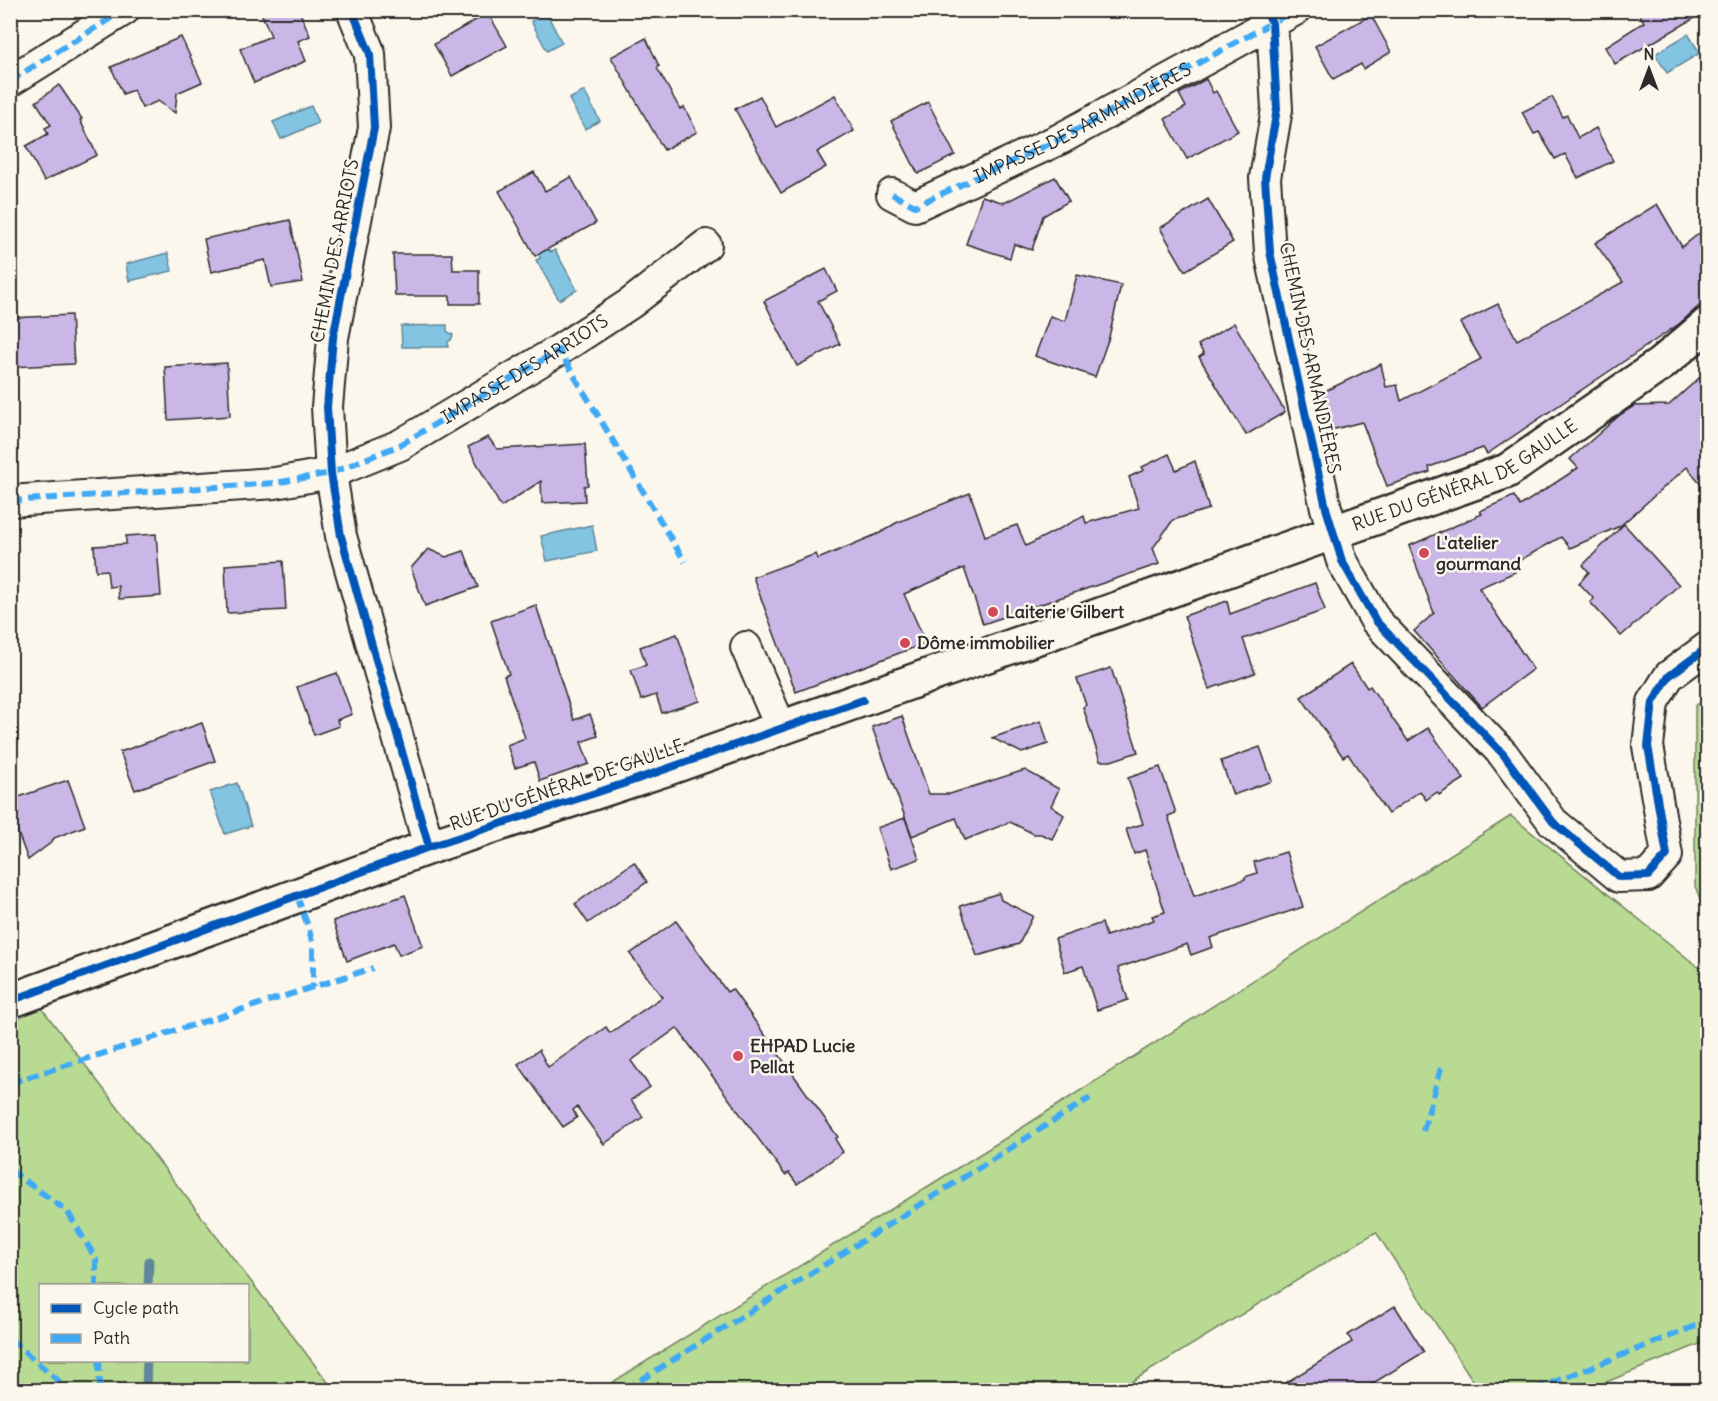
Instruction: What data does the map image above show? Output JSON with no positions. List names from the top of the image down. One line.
{"streets":{"main road":["RUE DU GÉNÉRAL DE GAULLE"],"street":["IMPASSE DES ARMANDIÈRES","CHEMIN DES ARRIOTS","CHEMIN DES ARMANDIÈRES","IMPASSE DES ARRIOTS"]},"crossings":[["IMPASSE DES ARMANDIÈRES","CHEMIN DES ARMANDIÈRES"],["CHEMIN DES ARRIOTS","IMPASSE DES ARRIOTS"],["CHEMIN DES ARRIOTS","RUE DU GÉNÉRAL DE GAULLE"],["CHEMIN DES ARMANDIÈRES","RUE DU GÉNÉRAL DE GAULLE"]],"places":["L'atelier gourmand","Laiterie Gilbert","Dôme immobilier","EHPAD Lucie Pellat"],"legend":["Cycle path","Path"],"north":"top"}
